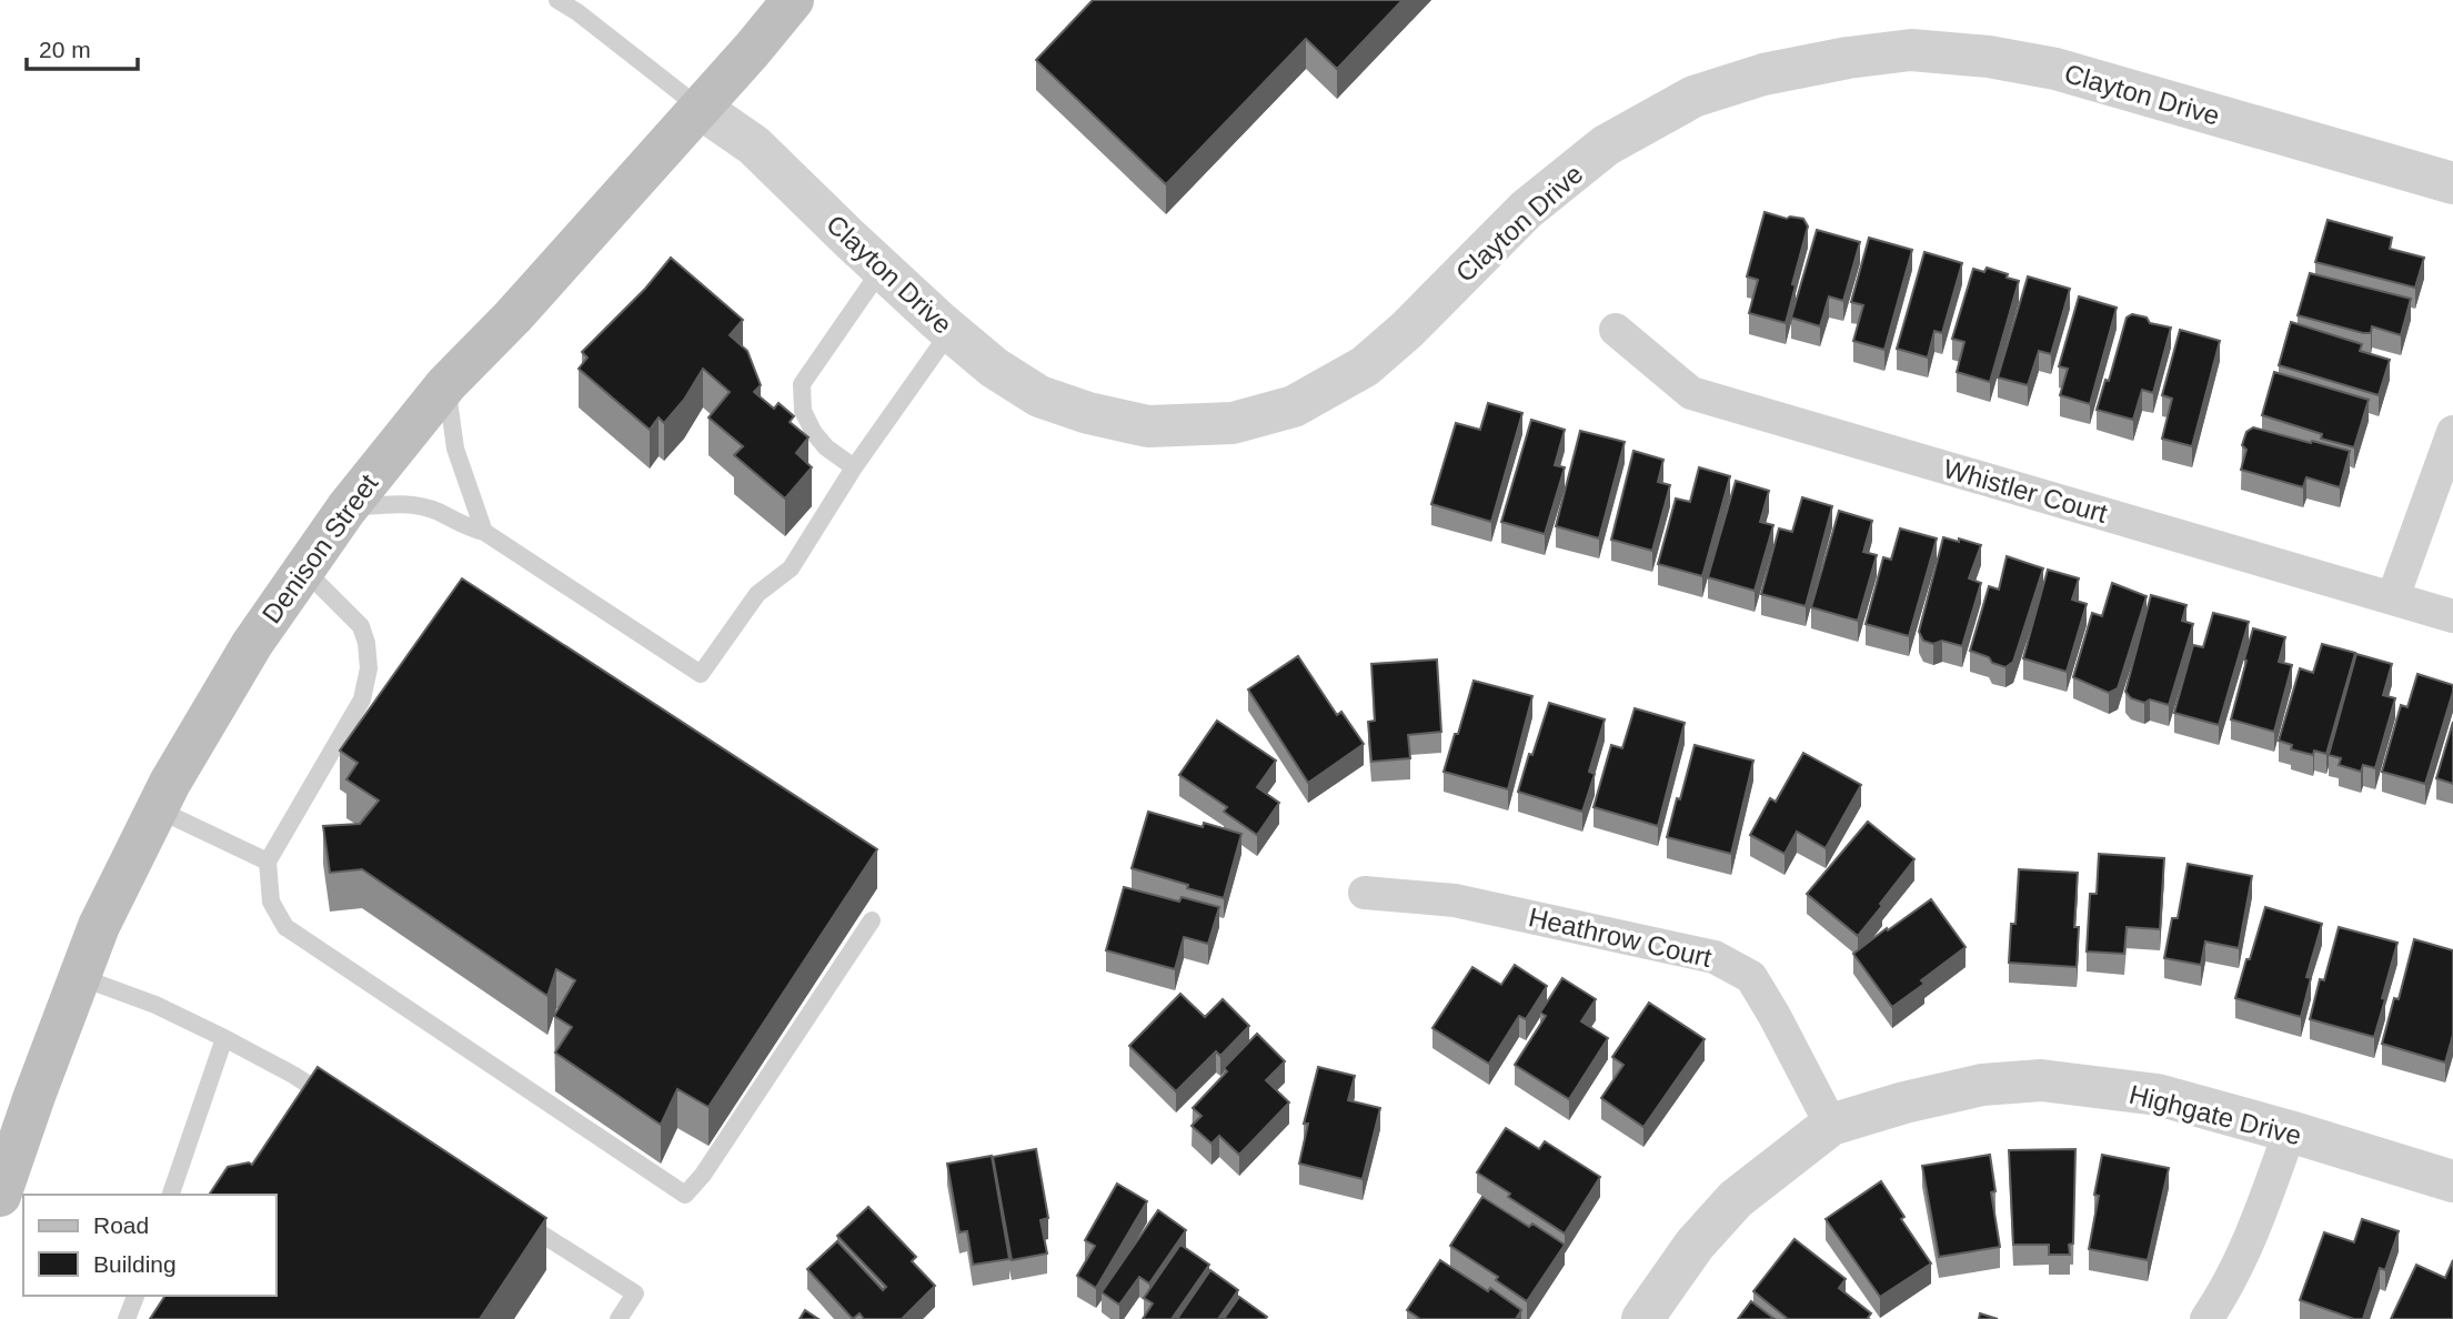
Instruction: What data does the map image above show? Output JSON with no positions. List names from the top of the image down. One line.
{"streets":{"main road":["Denison Street"],"street":["Clayton Drive","Whistler Court","Heathrow Court","Highgate Drive"]},"crossings":[["Clayton Drive","Denison Street"],["Heathrow Court","Highgate Drive"]],"legend":["Road","Building"],"scale_bar":"20 m"}
